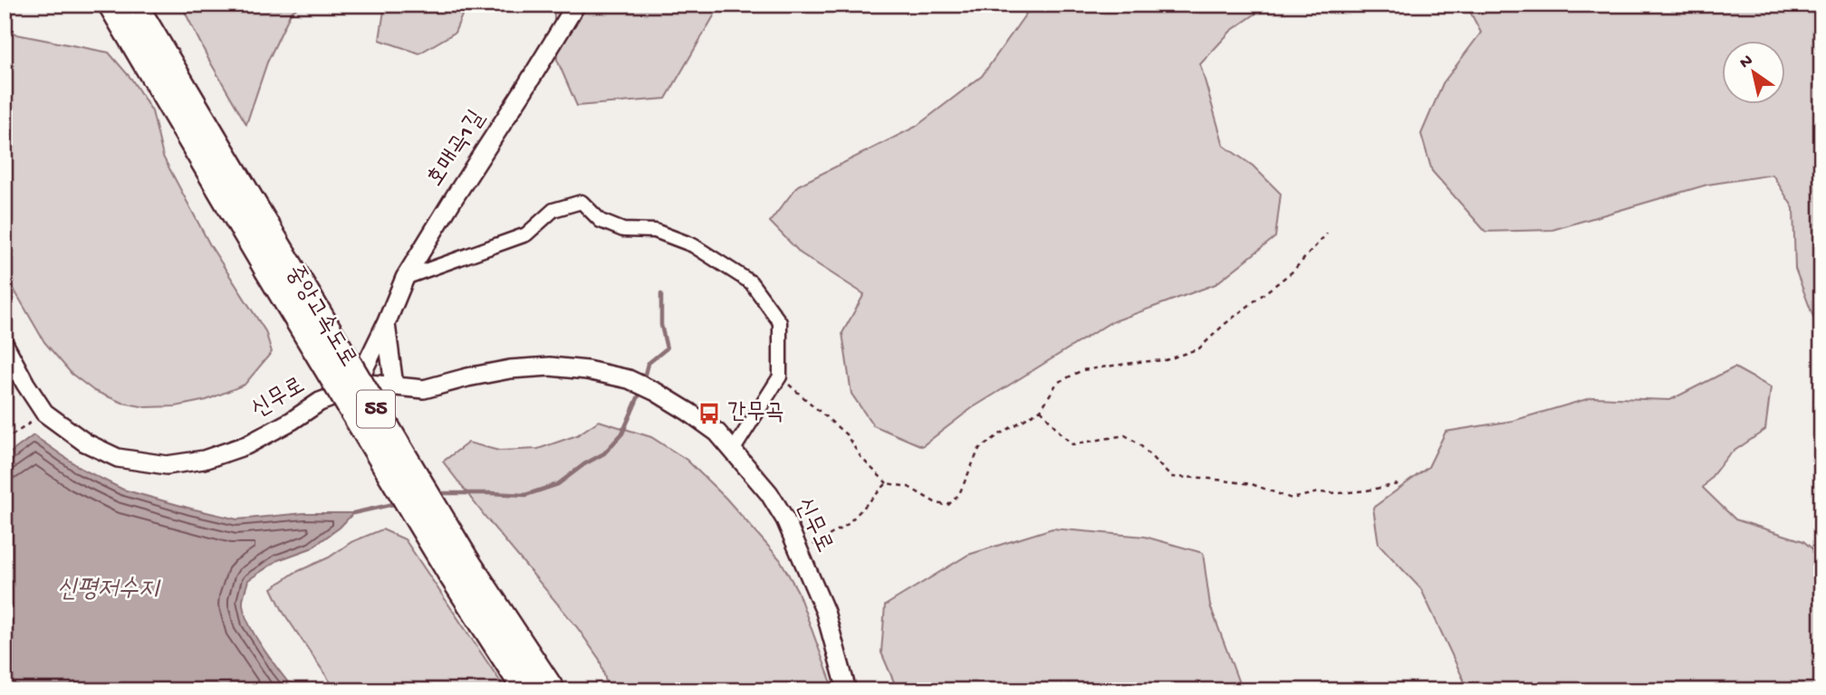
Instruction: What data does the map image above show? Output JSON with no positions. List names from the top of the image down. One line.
{"streets":{"highway":["중앙고속도로","55"],"street":["호매곡1길","신무로"]},"crossings":[["호매곡1길","신무로"]],"water":["신평저수지"],"places":{"bus stop":["간무곡"]},"north":"top left"}
